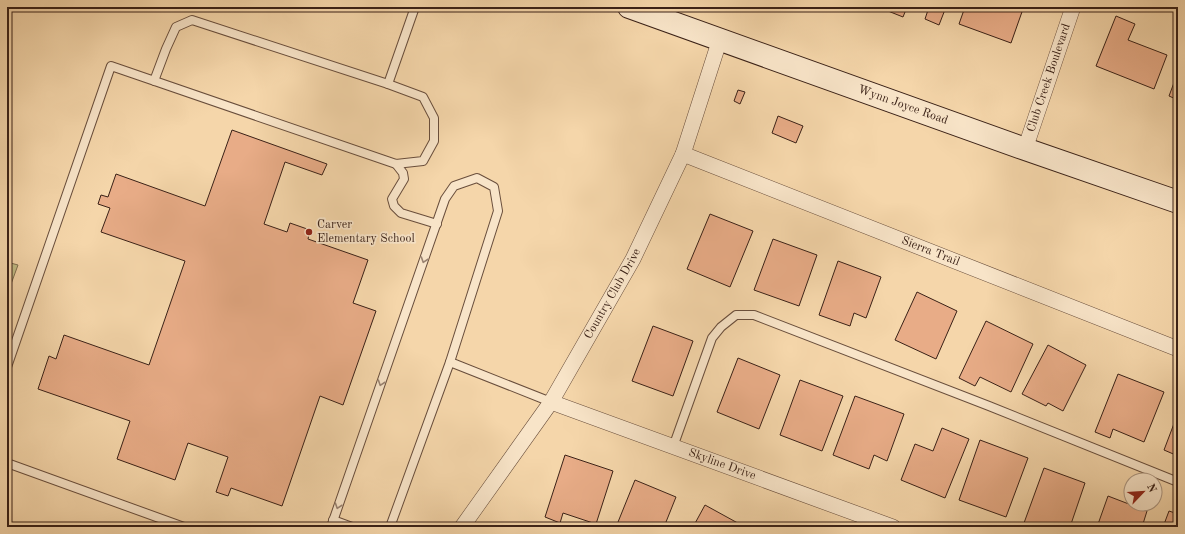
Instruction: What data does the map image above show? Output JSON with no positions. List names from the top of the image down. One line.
{"streets":{"street":["Club Creek Boulevard","Wynn Joyce Road","Sierra Trail","Country Club Drive","Skyline Drive"]},"crossings":[["Club Creek Boulevard","Wynn Joyce Road"],["Wynn Joyce Road","Country Club Drive"],["Sierra Trail","Country Club Drive"],["Country Club Drive","Skyline Drive"]],"places":["Carver Elementary School"],"north":"top right"}
